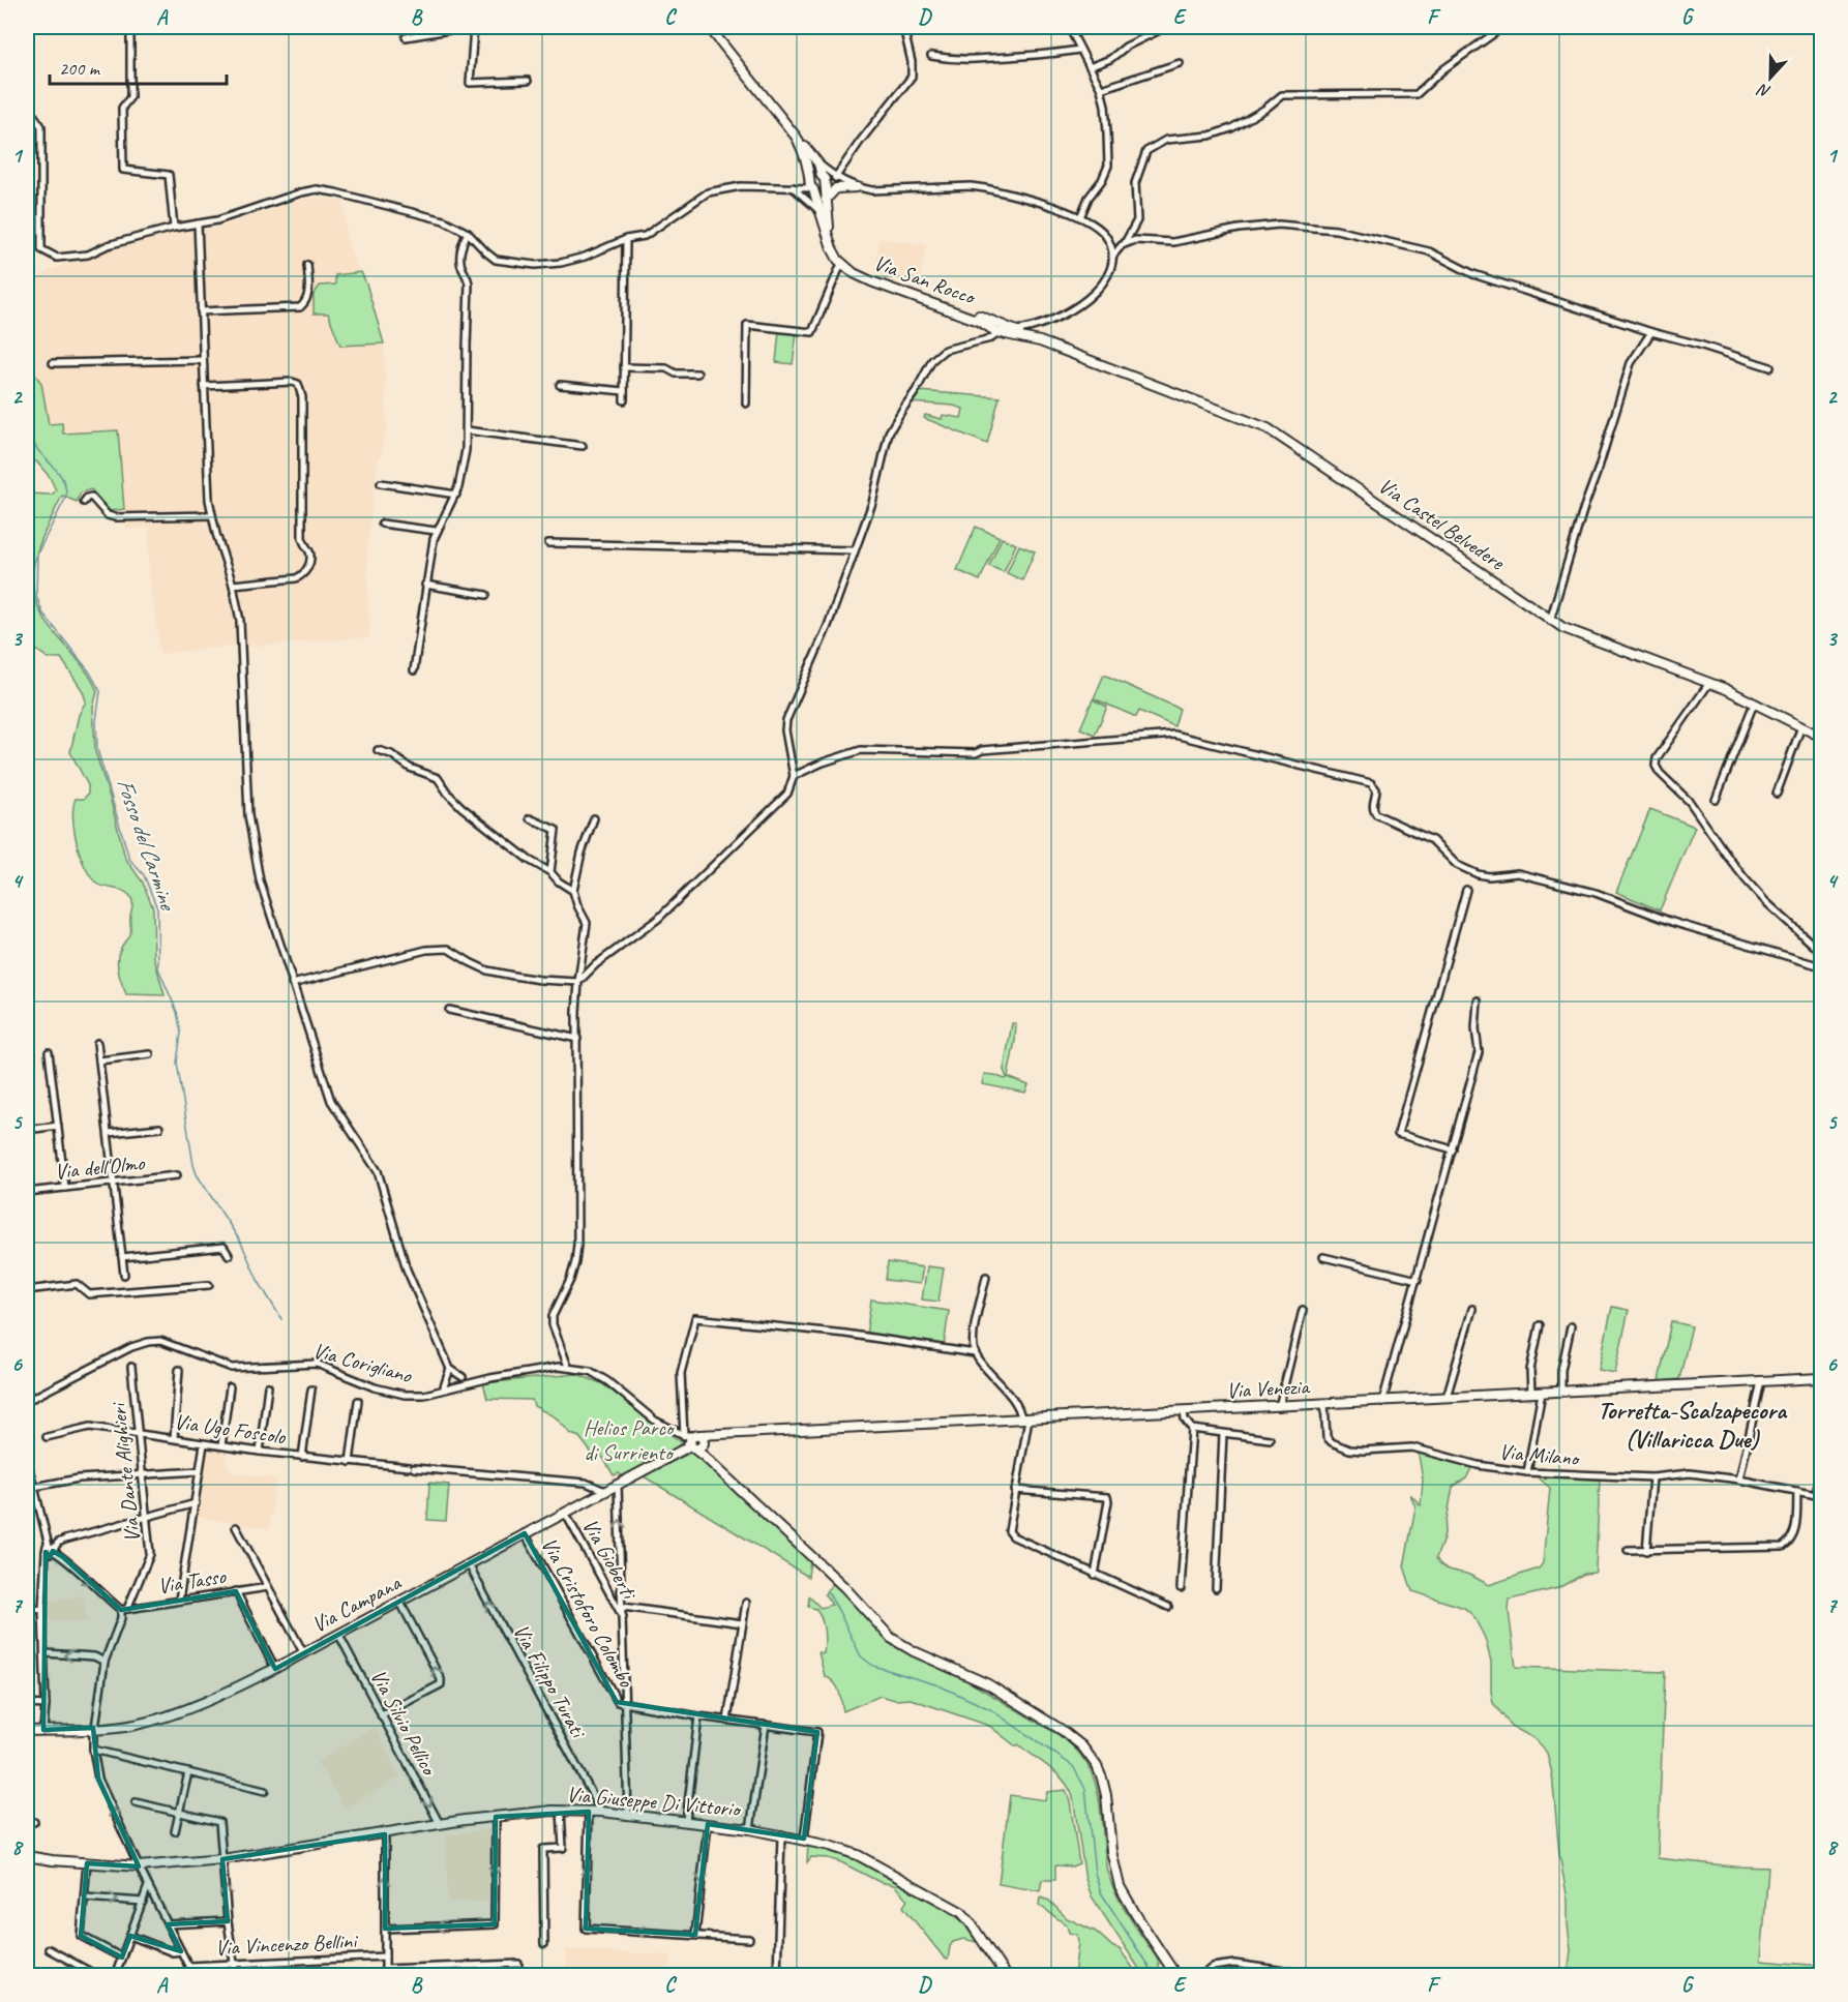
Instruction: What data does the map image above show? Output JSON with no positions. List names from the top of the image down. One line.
{"streets":{"street":["Via San Rocco","Via Castel Belvedere","Via dell'Olmo","Via Corigliano","Via Venezia","Via Ugo Foscolo","Via Milano","Via Dante Alighieri","Via Gioberti","Via Tasso","Via Campana","Via Cristoforo Colombo","Via Filippo Turati","Via Silvio Pellico","Via Giuseppe Di Vittorio","Via Vincenzo Bellini"]},"crossings":[["Via San Rocco","Via Castel Belvedere"],["Via Corigliano","Via Campana"],["Via Venezia","Via Milano"],["Via Venezia","Via Campana"],["Via Ugo Foscolo","Via Dante Alighieri"],["Via Ugo Foscolo","Via Campana"],["Via Dante Alighieri","Via Tasso"],["Via Dante Alighieri","Via Campana"],["Via Dante Alighieri","Via Giuseppe Di Vittorio"],["Via Dante Alighieri","Via Vincenzo Bellini"],["Via Gioberti","Via Campana"],["Via Campana","Via Cristoforo Colombo"],["Via Campana","Via Filippo Turati"],["Via Campana","Via Silvio Pellico"],["Via Cristoforo Colombo","Via Giuseppe Di Vittorio"],["Via Filippo Turati","Via Giuseppe Di Vittorio"],["Via Silvio Pellico","Via Giuseppe Di Vittorio"]],"one_way":["Via Filippo Turati","Via Silvio Pellico"],"districts":["Torretta-Scalzapecora (Villaricca Due)"],"water":["Fosso del Carmine"],"parks":["Helios Parco di Surriento"],"scale_bar":"200 m","north":"bottom","grid":{"columns":["A","B","C","D","E","F","G"],"rows":["1","2","3","4","5","6","7","8"]}}
